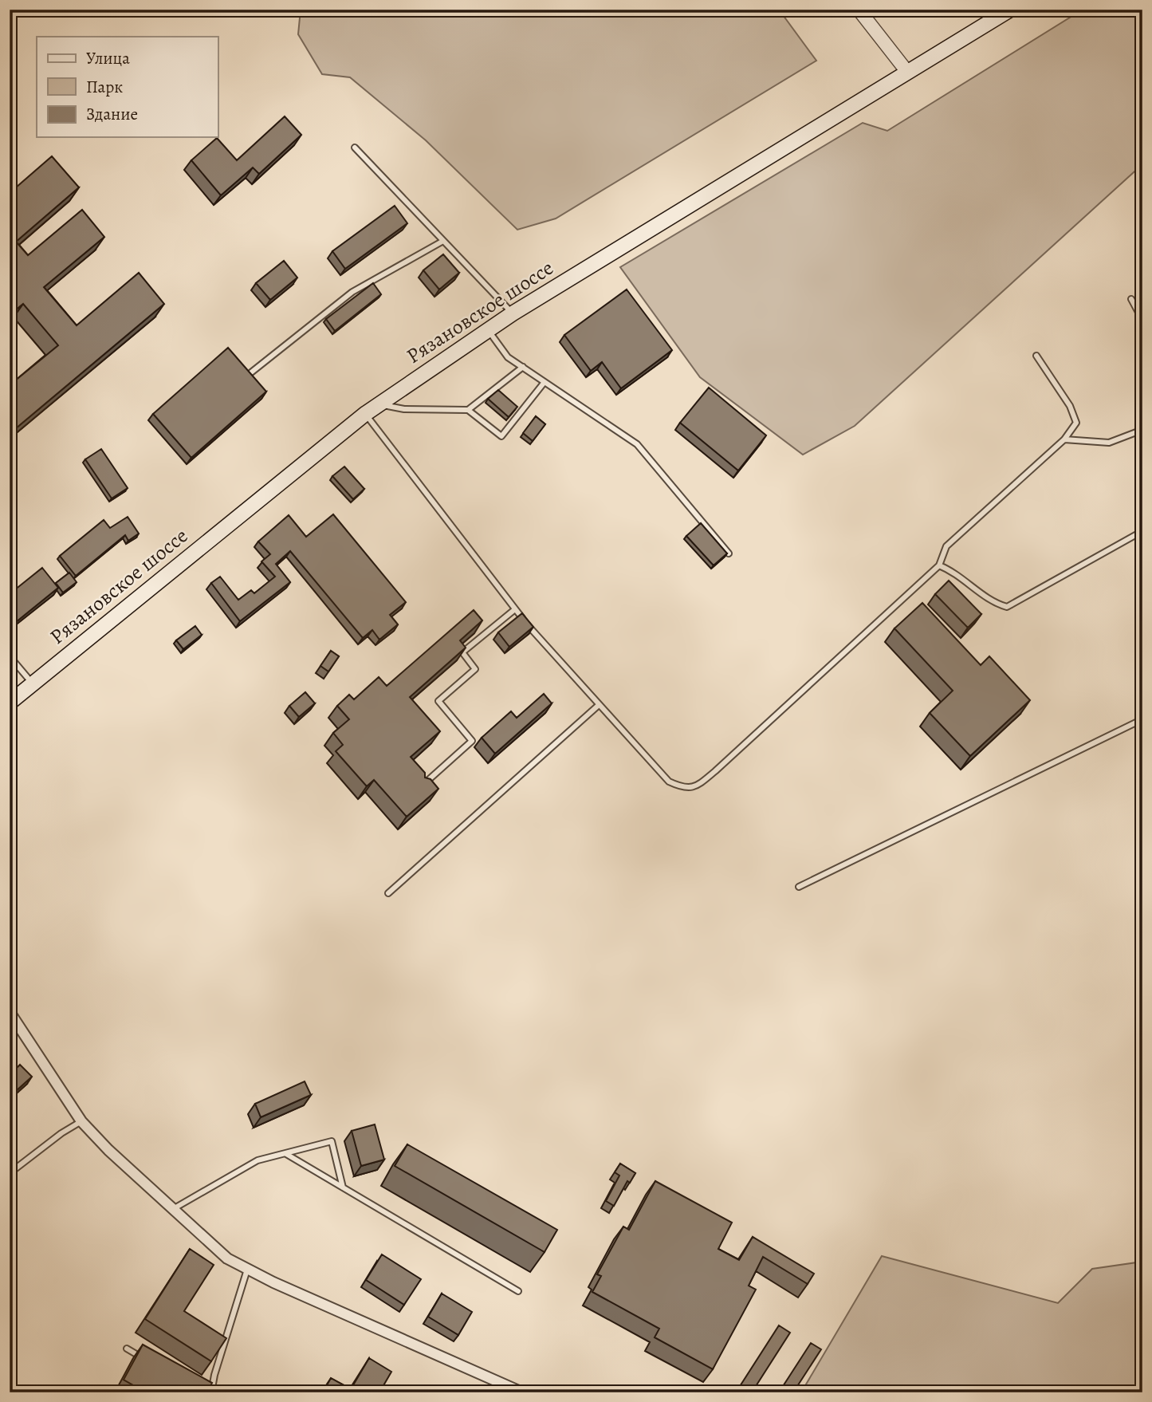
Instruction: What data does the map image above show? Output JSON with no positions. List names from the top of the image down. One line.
{"streets":{"main road":["Рязановское шоссе"]},"legend":["Улица","Парк","Здание"]}
